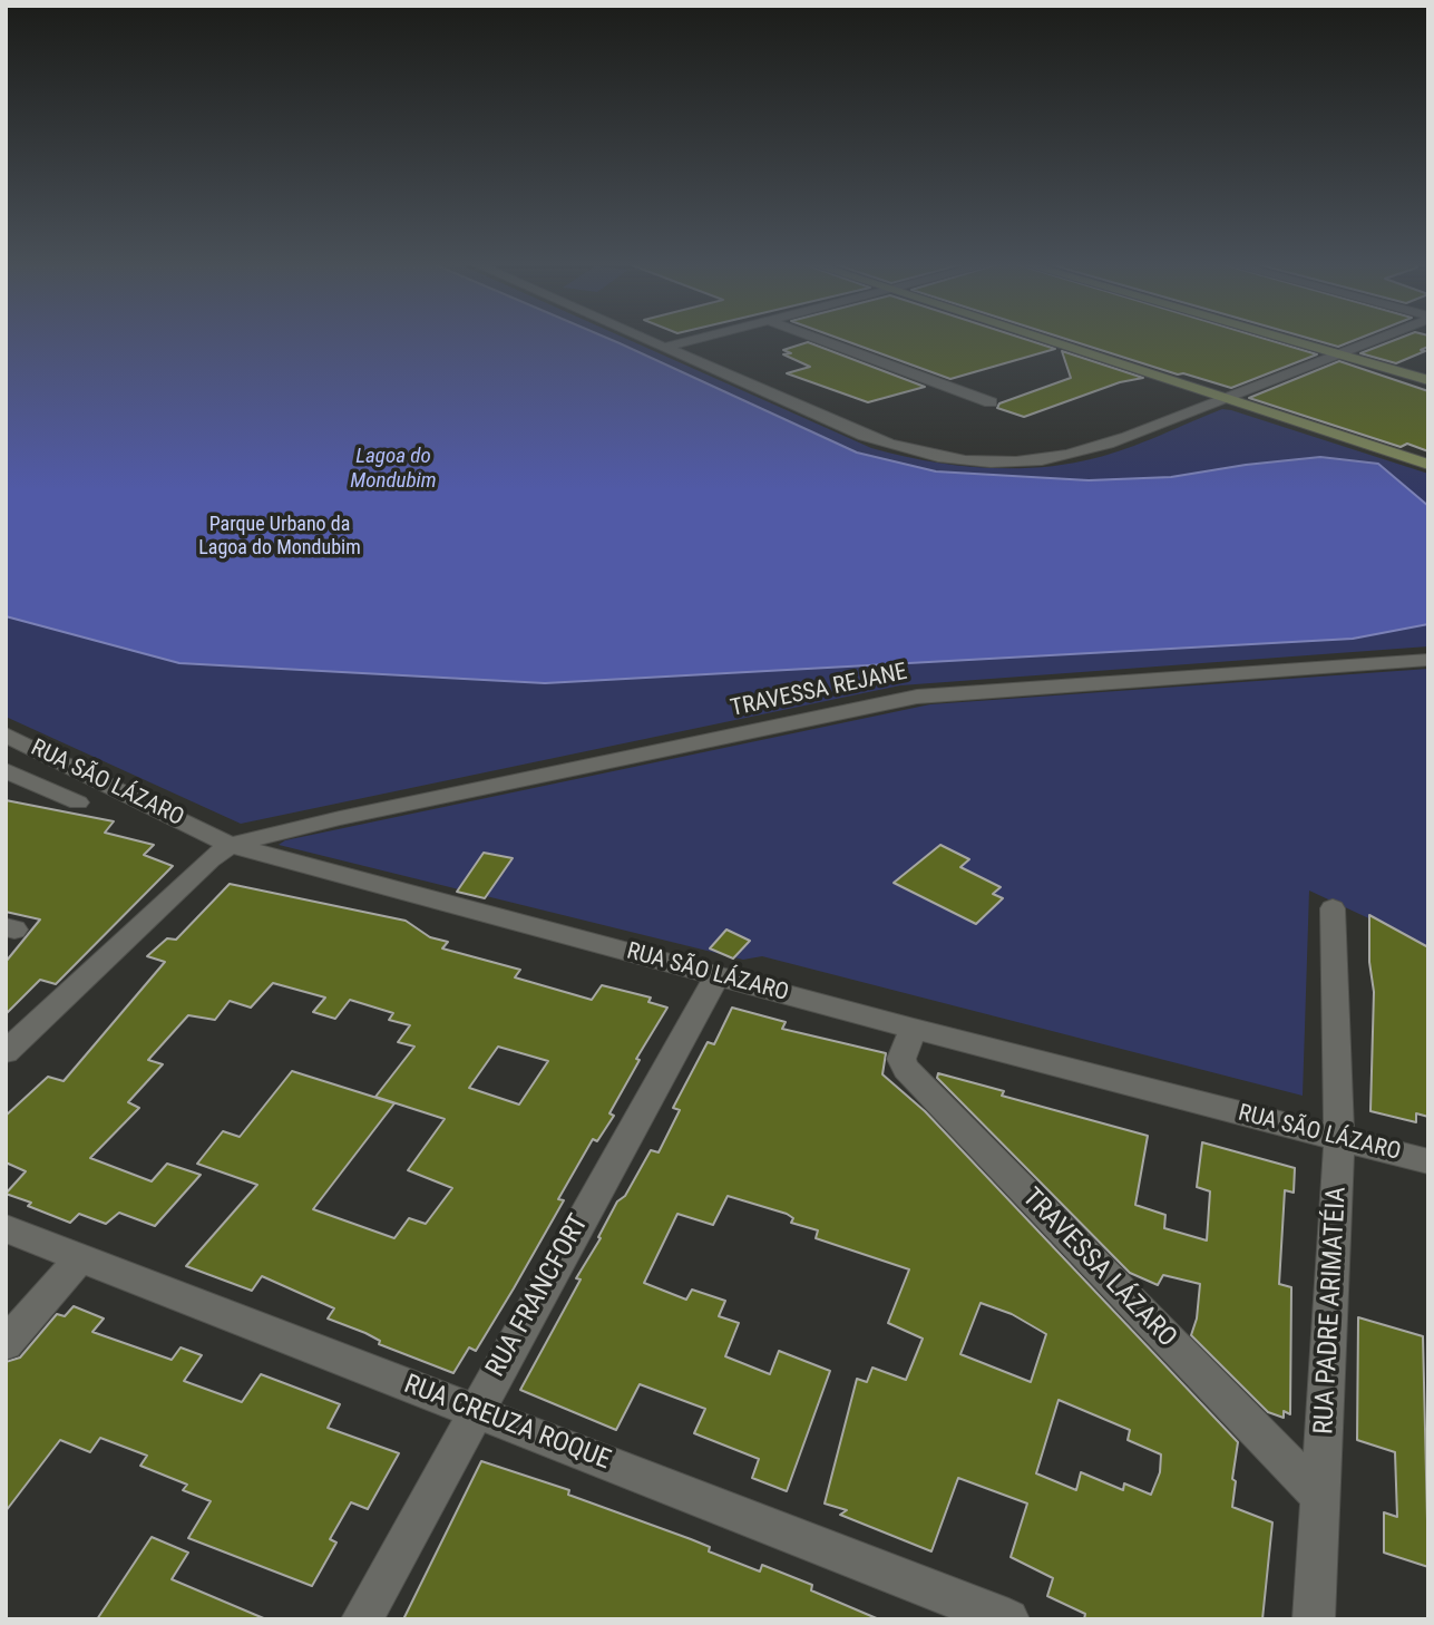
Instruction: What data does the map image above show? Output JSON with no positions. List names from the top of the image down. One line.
{"streets":{"street":["TRAVESSA REJANE","RUA SÃO LÁZARO","TRAVESSA LÁZARO","RUA FRANCFORT","RUA PADRE ARIMATÉIA","RUA CREUZA ROQUE"]},"crossings":[["TRAVESSA REJANE","RUA SÃO LÁZARO"],["RUA SÃO LÁZARO","TRAVESSA LÁZARO"],["RUA SÃO LÁZARO","RUA FRANCFORT"],["RUA SÃO LÁZARO","RUA PADRE ARIMATÉIA"],["TRAVESSA LÁZARO","RUA PADRE ARIMATÉIA"],["RUA FRANCFORT","RUA CREUZA ROQUE"]],"water":["Lagoa do Mondubim"],"parks":["Parque Urbano da Lagoa do Mondubim"]}
